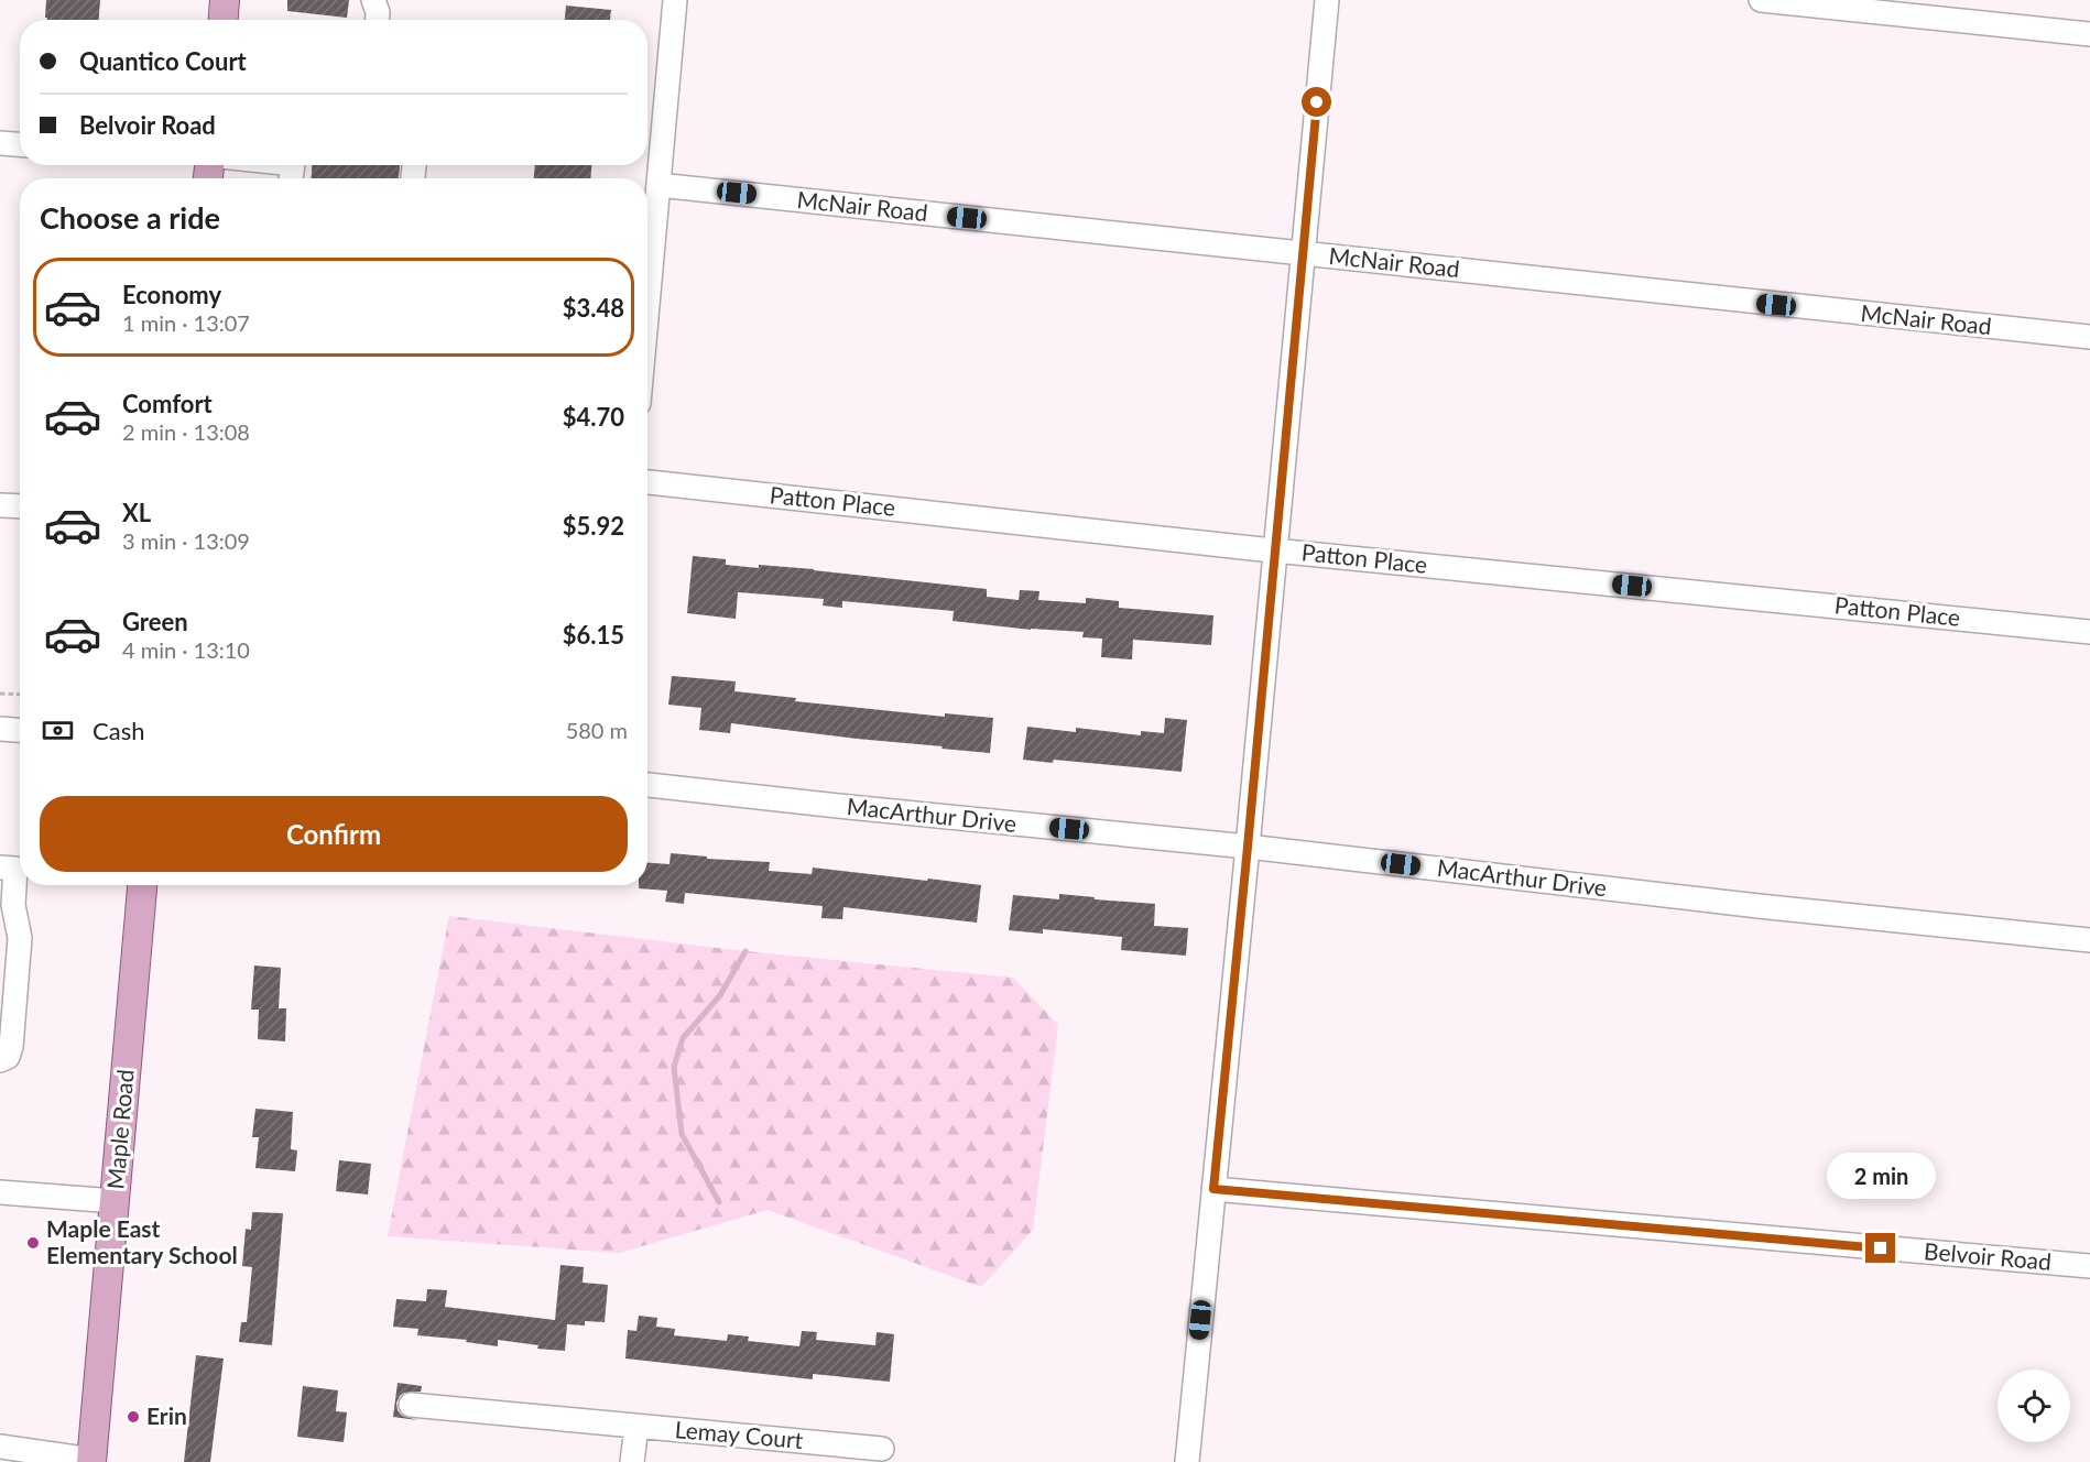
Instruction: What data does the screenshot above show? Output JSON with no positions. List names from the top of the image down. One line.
{"streets":{"main road":["Maple Road"],"street":["McNair Road","Patton Place","MacArthur Drive","Belvoir Road","Lemay Court"]},"places":["Maple East Elementary School","Erin"],"page":{"banner":["Quantico Court","Belvoir Road"],"heading":"Choose a ride","list":[{"name":"Economy","note":"1 min · 13:07","value":"$3.48"},{"name":"Comfort","note":"2 min · 13:08","value":"$4.70"},{"name":"XL","note":"3 min · 13:09","value":"$5.92"},{"name":"Green","note":"4 min · 13:10","value":"$6.15"}],"pay":["Cash","580 m"],"buttons":"Confirm","bubble":"2 min"}}
